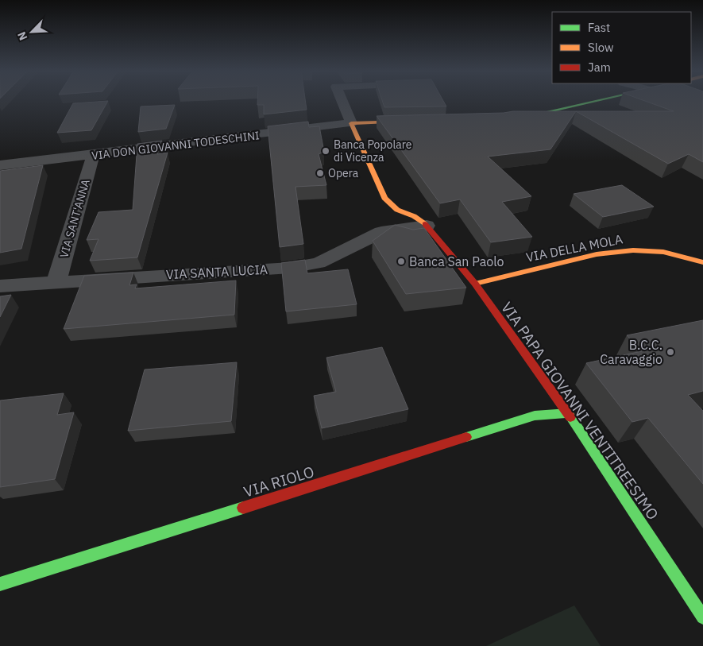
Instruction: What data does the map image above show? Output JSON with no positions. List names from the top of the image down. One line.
{"streets":{"street":["VIA DON GIOVANNI TODESCHINI","VIA SANT'ANNA","VIA DELLA MOLA","VIA SANTA LUCIA","VIA PAPA GIOVANNI VENTITREESIMO","VIA RIOLO"]},"crossings":[["VIA DON GIOVANNI TODESCHINI","VIA SANT'ANNA"],["VIA DON GIOVANNI TODESCHINI","VIA PAPA GIOVANNI VENTITREESIMO"],["VIA SANT'ANNA","VIA SANTA LUCIA"],["VIA DELLA MOLA","VIA PAPA GIOVANNI VENTITREESIMO"],["VIA SANTA LUCIA","VIA PAPA GIOVANNI VENTITREESIMO"],["VIA PAPA GIOVANNI VENTITREESIMO","VIA RIOLO"]],"places":["Banca Popolare di Vicenza","Opera","Banca San Paolo","B.C.C. Caravaggio"],"legend":["Fast","Slow","Jam"],"north":"bottom left"}
